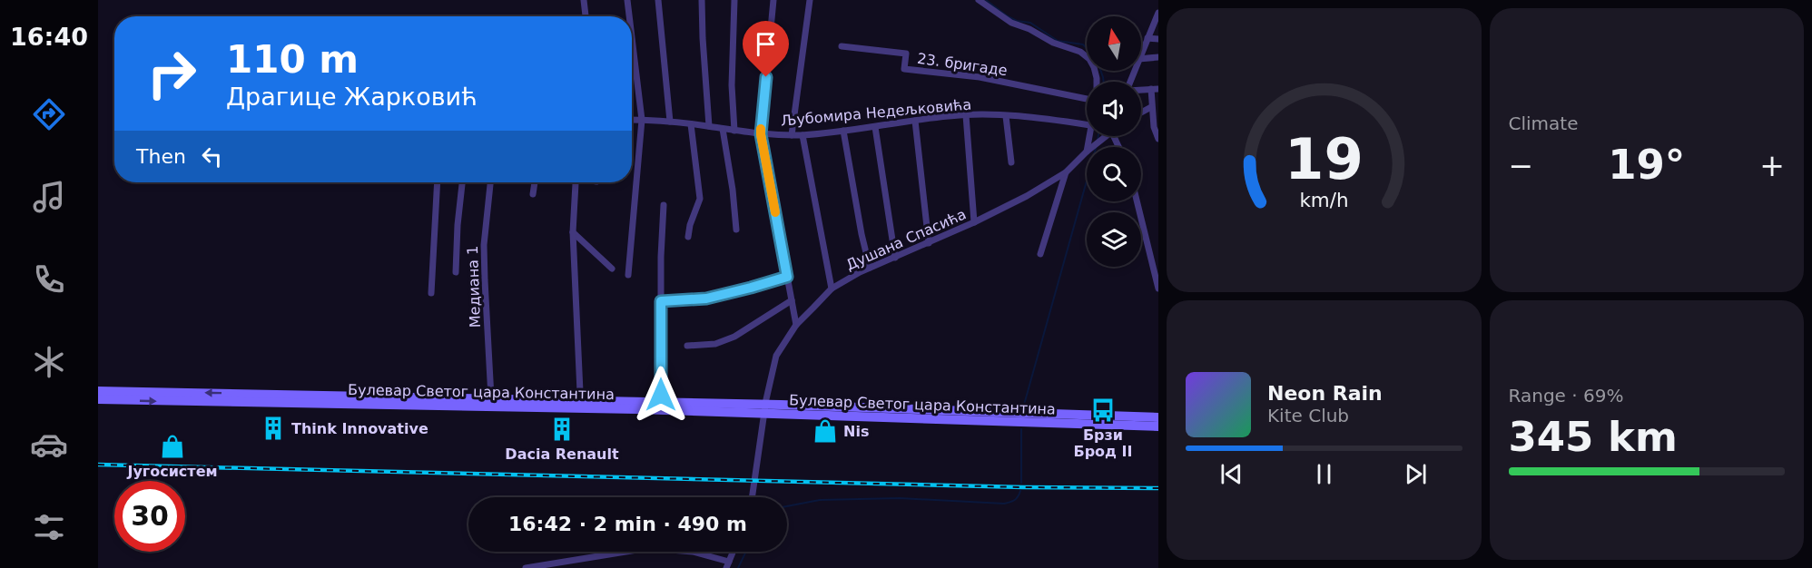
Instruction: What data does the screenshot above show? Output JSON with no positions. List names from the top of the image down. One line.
{"streets":{"main road":["Булевар Светог цара Константина"],"street":["23. бригаде","Љубомира Недељковића","Душана Спасића","Медиана 1"]},"crossings":[["Душана Спасића","Булевар Светог цара Константина"],["Медиана 1","Булевар Светог цара Константина"]],"places":{"bus stop":["Брзи Брод II"],"building":["Think Innovative","Dacia Renault"],"shop":["Nis","Југосистем"]},"north":"top","page":{"tabs":"16:40","tile":["Climate",["Range · 69%","345 km"]],"turn":["110 m","Драгице Жарковић"],"then":"Then","heat":["−","19°","+"],"song":["Neon Rain","Kite Club"],"limit":"30","trip":"16:42 · 2 min · 490 m","gauge":["19","km/h"]}}
